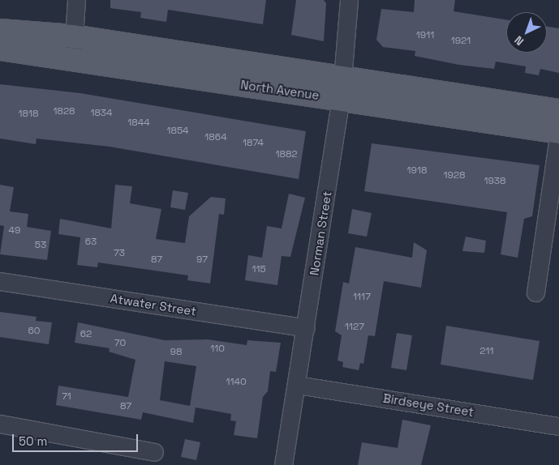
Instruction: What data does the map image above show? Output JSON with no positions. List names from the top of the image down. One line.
{"streets":{"main road":["North Avenue"],"street":["Norman Street","Atwater Street","Birdseye Street"]},"crossings":[["North Avenue","Norman Street"],["Norman Street","Atwater Street"],["Norman Street","Birdseye Street"]],"house_numbers":["1911","1921","1828","1834","1818","1844","1854","1864","1874","1882","1918","1928","1938","49","63","53","73","87","97","115","1117","1127","60","62","70","110","211","98","1140","71","87"],"scale_bar":"50 m","north":"bottom left"}
